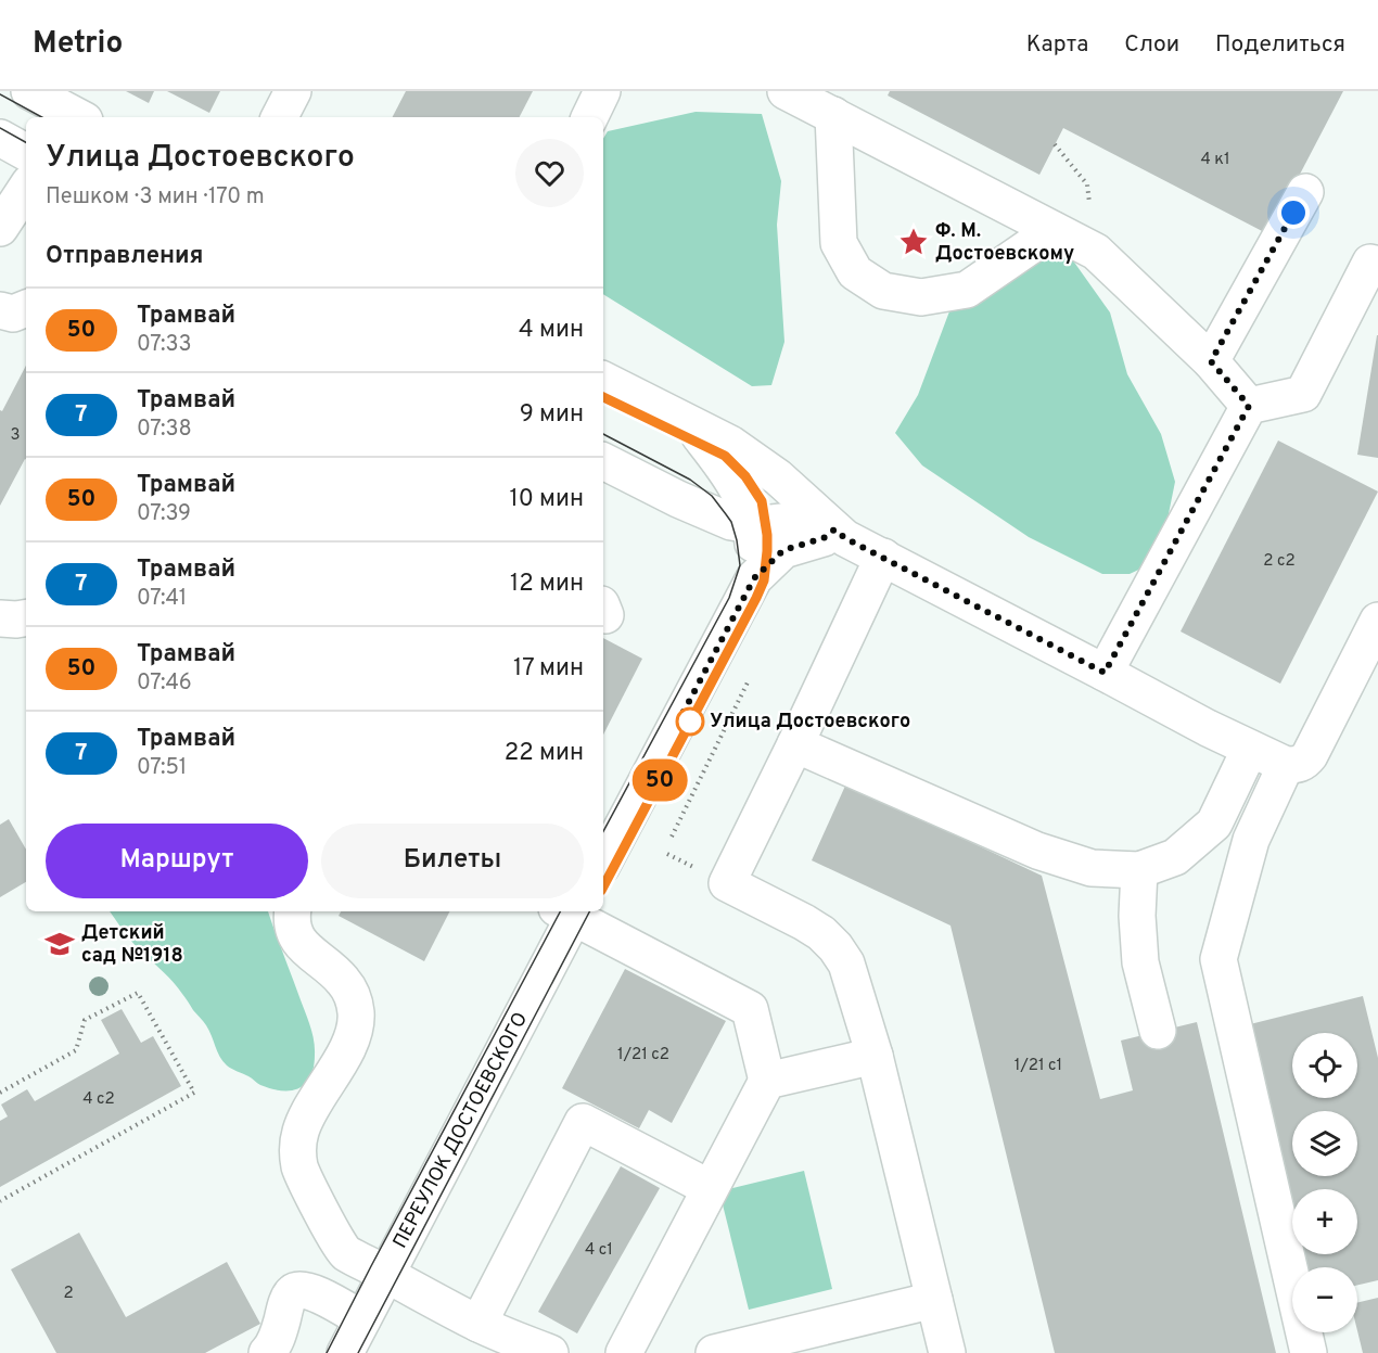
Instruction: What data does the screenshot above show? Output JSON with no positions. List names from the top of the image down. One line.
{"streets":{"street":["ПЕРЕУЛОК ДОСТОЕВСКОГО"]},"places":{"place":["Ф. М. Достоевскому"],"other":["Улица Достоевского"],"school or university":["Детский сад №1918"]},"lines":["tram line 50"],"house_numbers":["4 к1","3","2 с2","1/21 с2","1/21 с1","4 с2","4 с1","2"],"page":{"header":"Metrio","nav":["Карта","Слои","Поделиться"],"on_map":"50","heading":[["Улица Достоевского","Пешком · 3 мин · 170 m"],"Отправления"],"list":[{"mark":"50","name":"Трамвай","note":"07:33","value":"4 мин"},{"mark":"7","name":"Трамвай","note":"07:38","value":"9 мин"},{"mark":"50","name":"Трамвай","note":"07:39","value":"10 мин"},{"mark":"7","name":"Трамвай","note":"07:41","value":"12 мин"},{"mark":"50","name":"Трамвай","note":"07:46","value":"17 мин"},{"mark":"7","name":"Трамвай","note":"07:51","value":"22 мин"}],"buttons":["Маршрут","Билеты"],"map_buttons":["+","−"]}}
